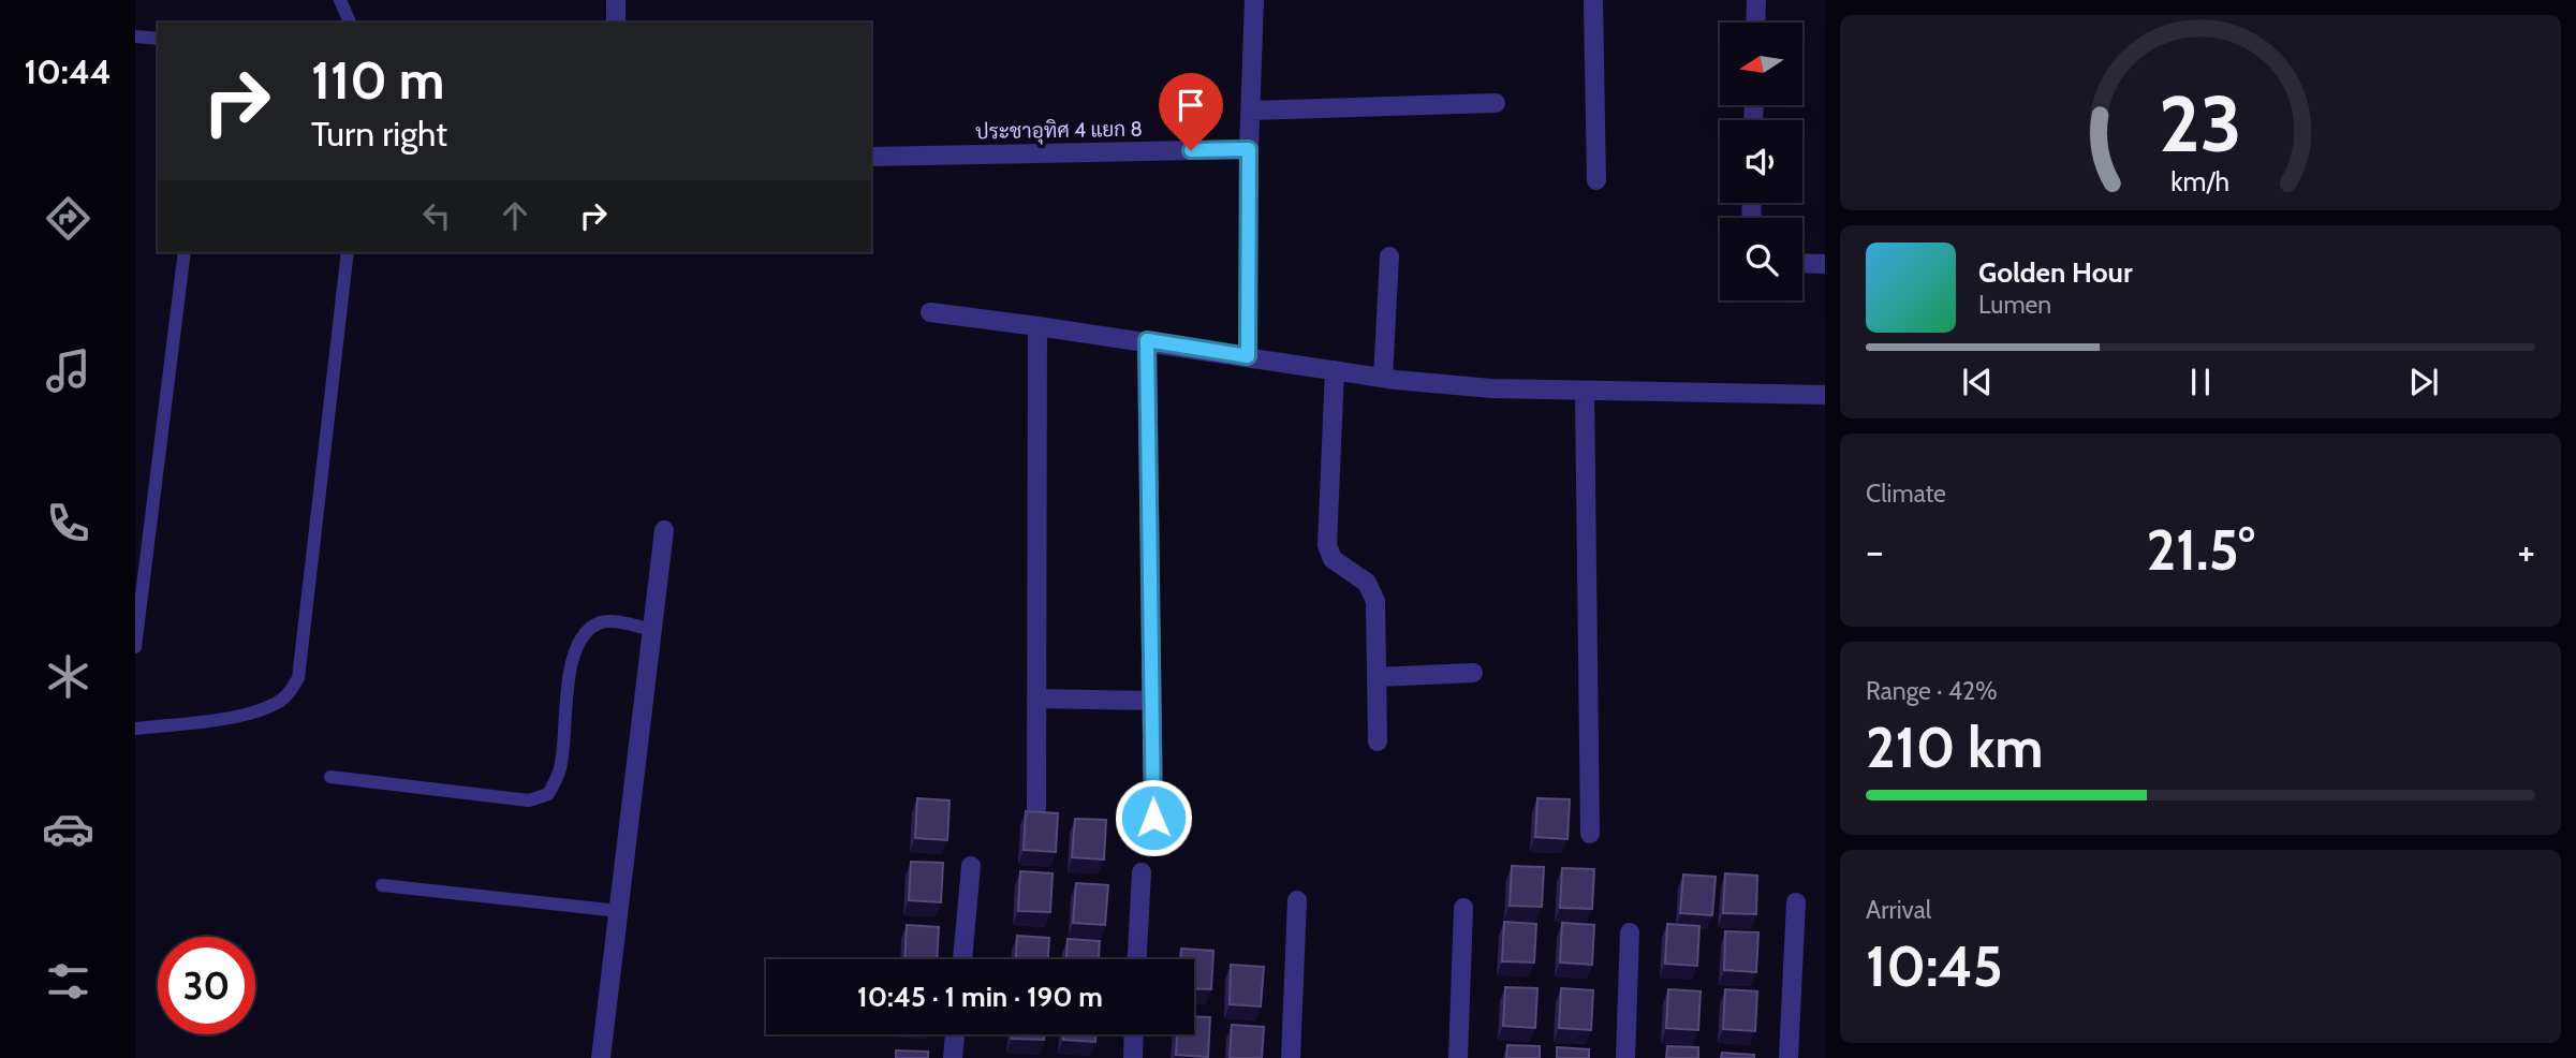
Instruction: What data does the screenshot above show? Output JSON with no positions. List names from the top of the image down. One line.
{"streets":{"street":["ประชาอุทิศ 4 แยก 8"]},"north":"left","page":{"tabs":"10:44","turn":["110 m","Turn right"],"song":["Golden Hour","Lumen"],"tile":["Climate",["Range · 42%","210 km"],["Arrival","10:45"]],"heat":["−","21.5°","+"],"limit":"30","trip":"10:45 · 1 min · 190 m","gauge":["23","km/h"]}}
